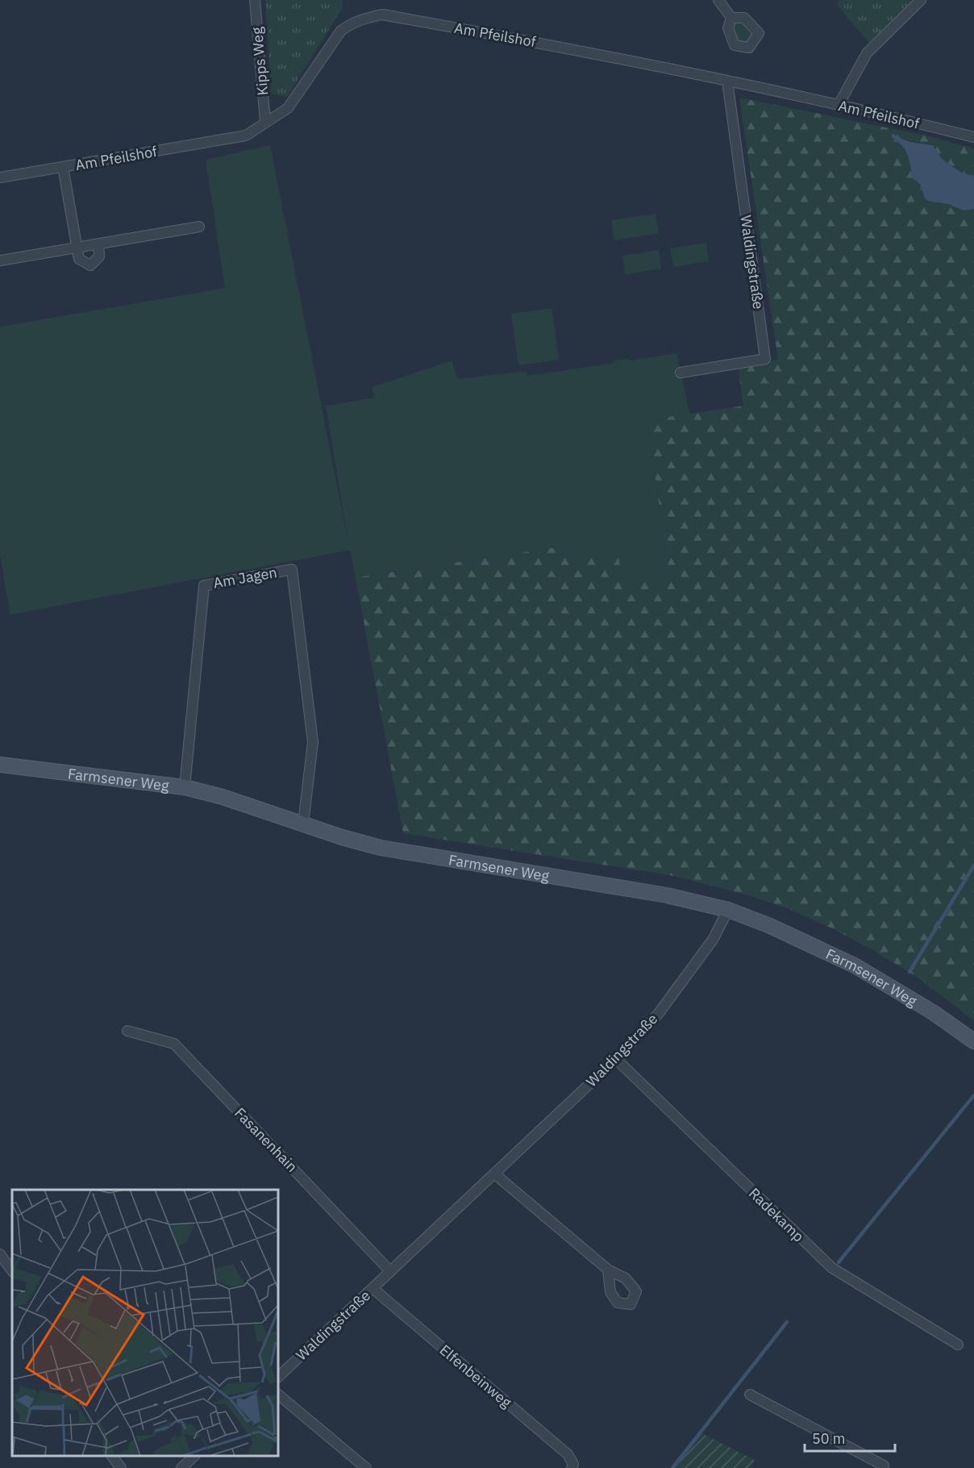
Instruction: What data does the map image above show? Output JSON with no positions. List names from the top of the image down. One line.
{"streets":{"main road":["Farmsener Weg"],"street":["Am Pfeilshof","Kipps Weg","Waldingstraße","Am Jagen","Fasanenhain","Radekamp","Elfenbeinweg"]},"crossings":[["Am Pfeilshof","Kipps Weg"],["Am Pfeilshof","Waldingstraße"],["Waldingstraße","Farmsener Weg"],["Waldingstraße","Fasanenhain"],["Waldingstraße","Radekamp"],["Waldingstraße","Elfenbeinweg"],["Am Jagen","Farmsener Weg"]],"scale_bar":"50 m"}
